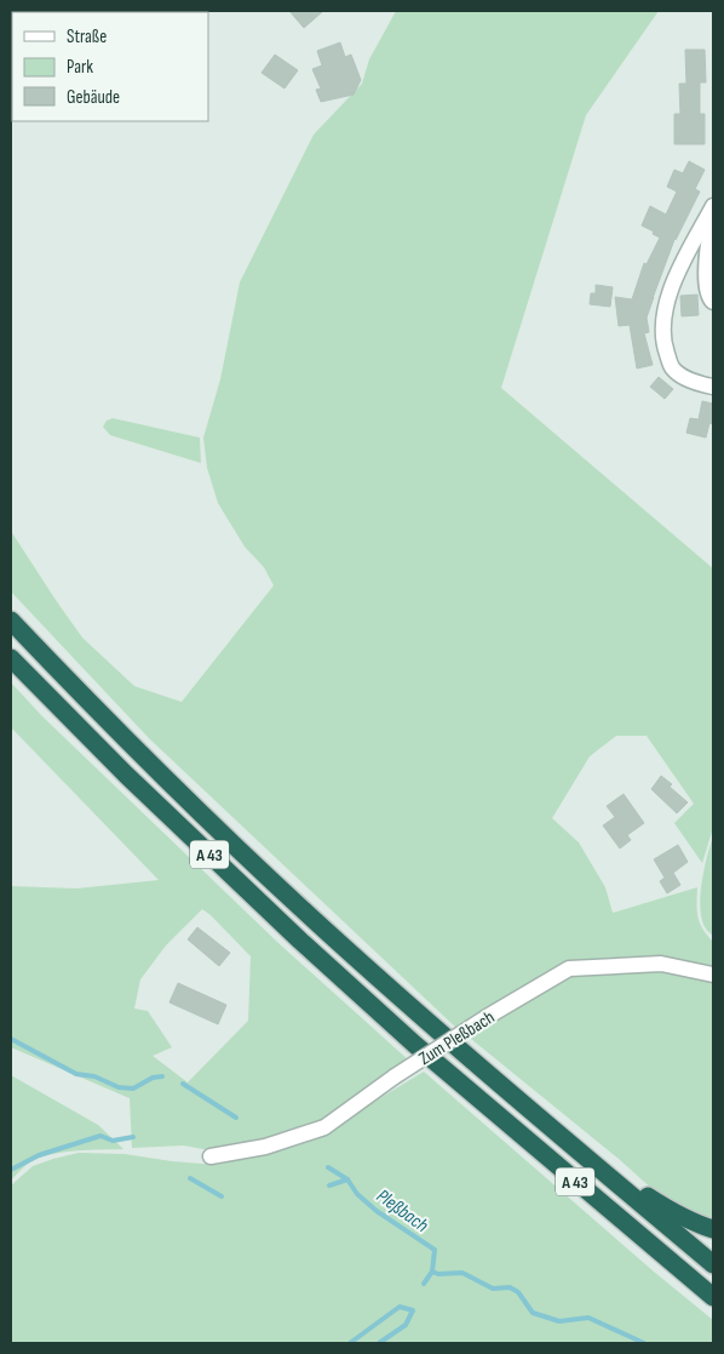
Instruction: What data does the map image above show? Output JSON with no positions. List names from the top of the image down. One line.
{"streets":{"highway":["A 43"],"street":["Zum Pleßbach"]},"water":["Pleßbach"],"legend":["Straße","Park","Gebäude"]}
